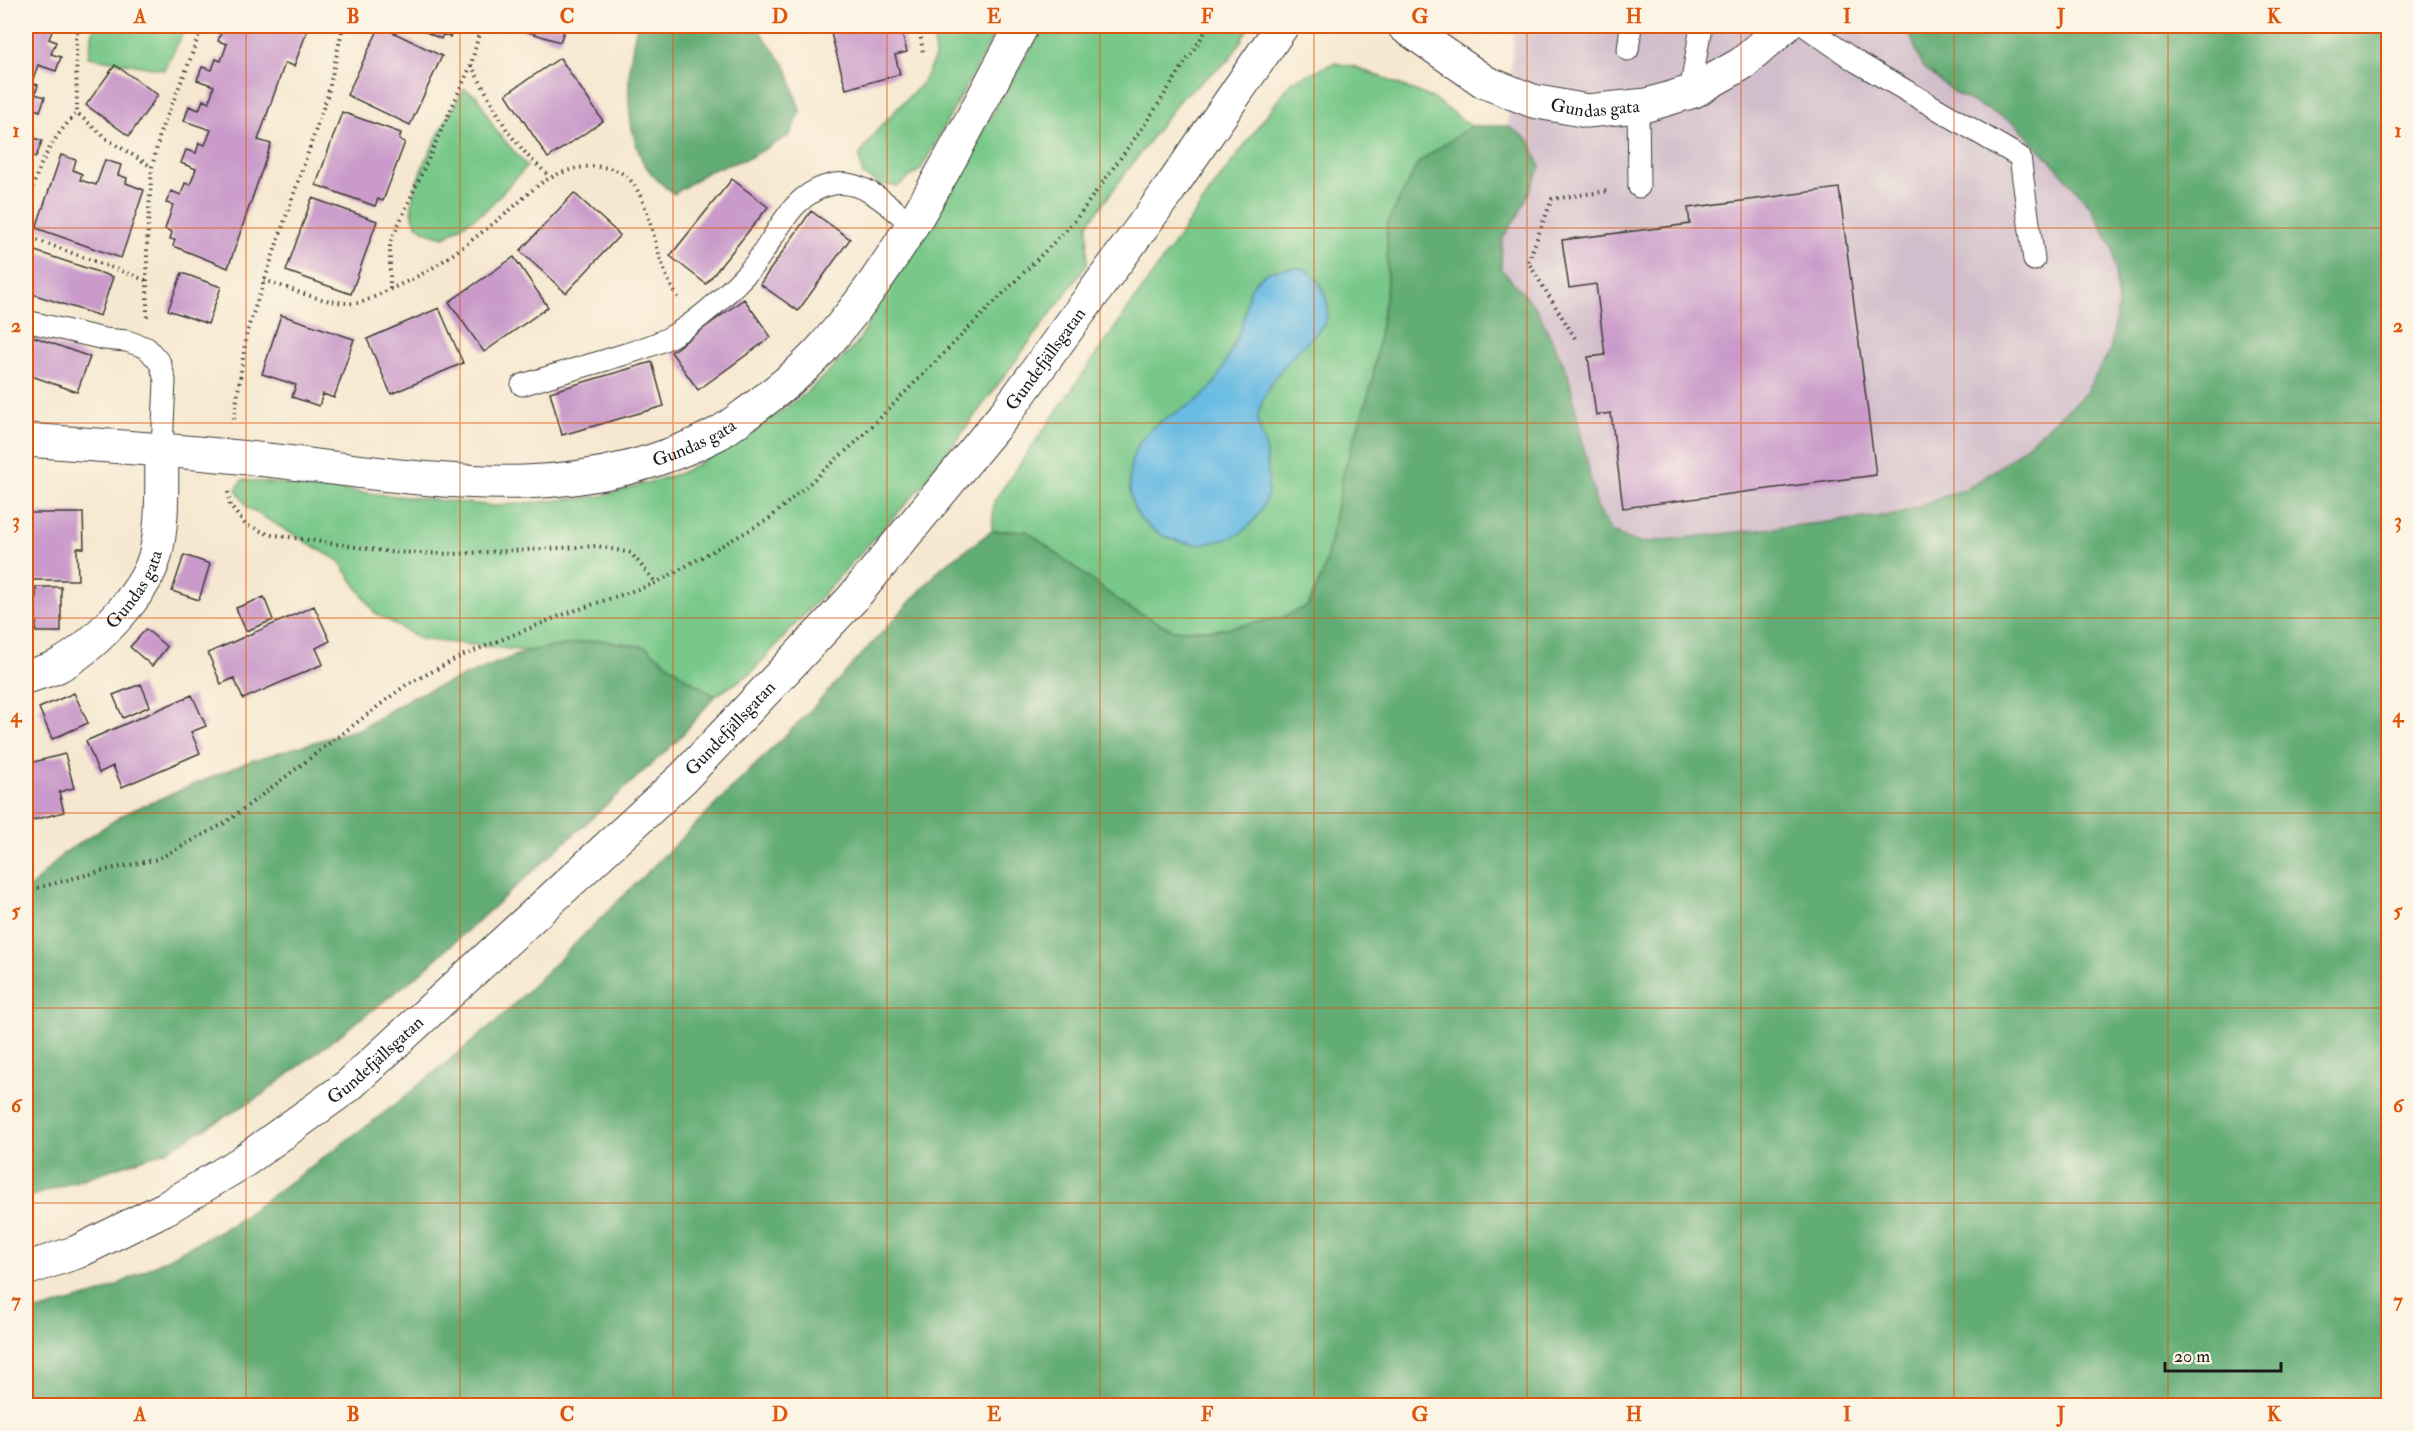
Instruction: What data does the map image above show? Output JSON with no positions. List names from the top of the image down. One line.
{"streets":{"street":["Gundas gata","Gundefjällsgatan"]},"scale_bar":"20 m","grid":{"columns":["A","B","C","D","E","F","G","H","I","J","K"],"rows":["1","2","3","4","5","6","7"]}}
